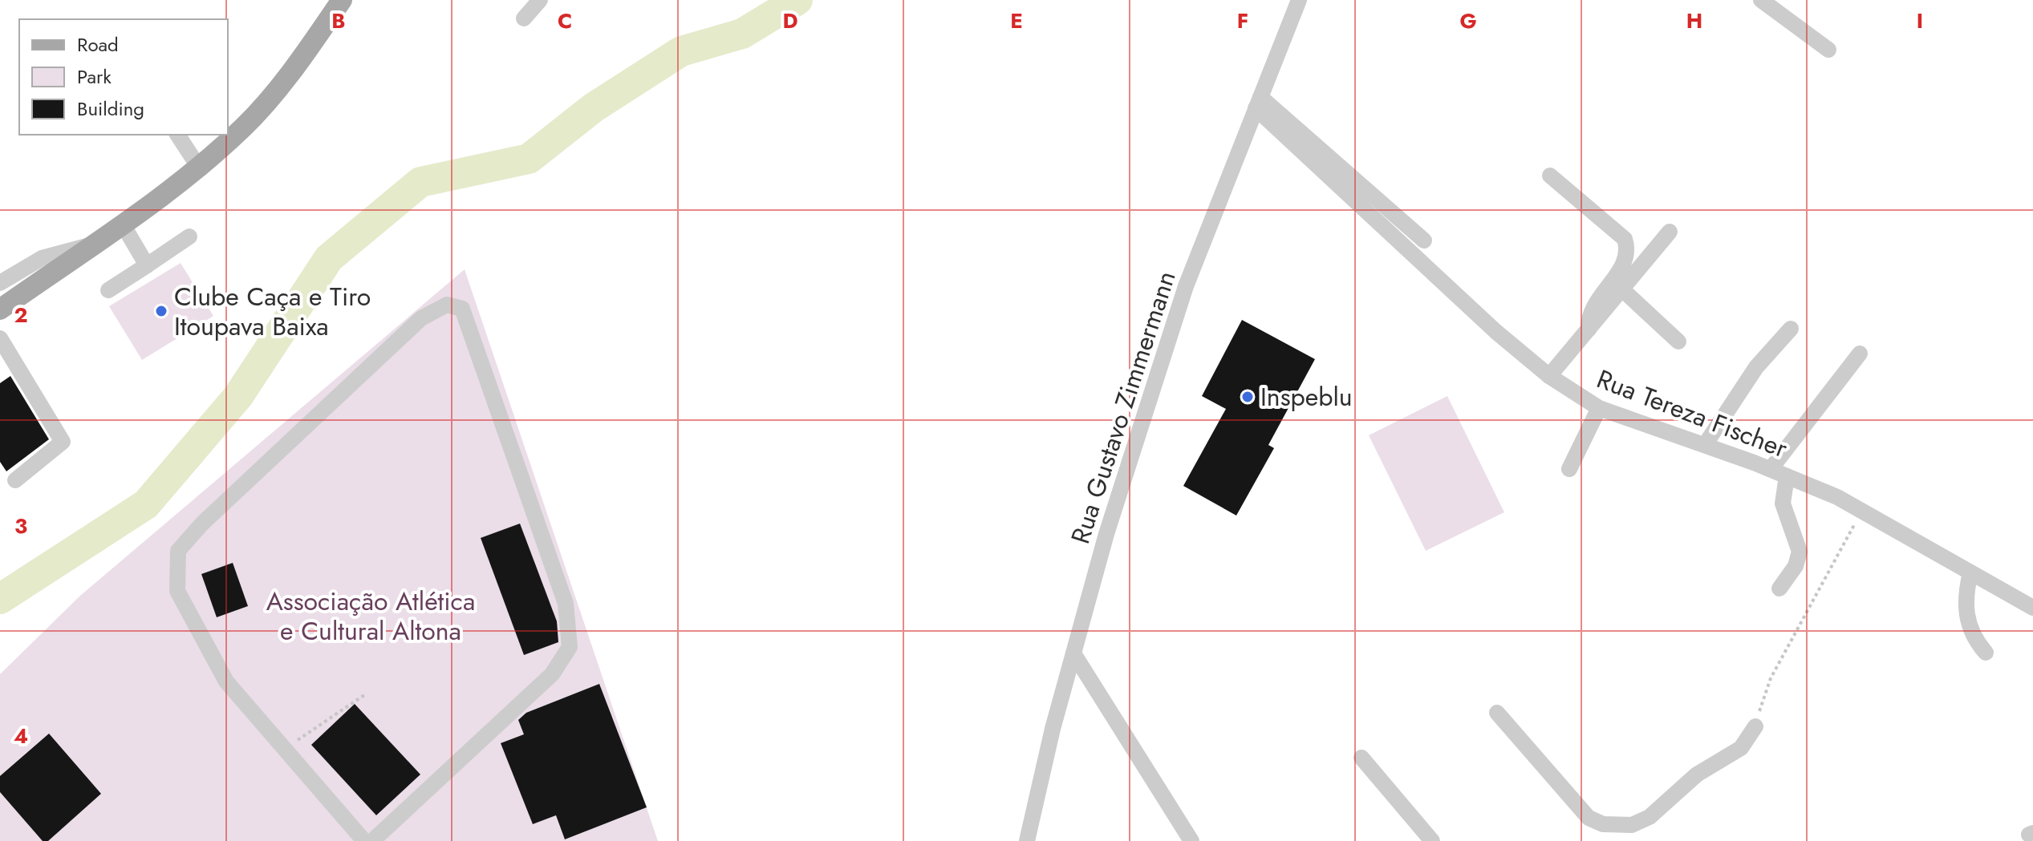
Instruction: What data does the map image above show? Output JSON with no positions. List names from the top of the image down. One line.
{"streets":{"street":["Rua Gustavo Zimmermann","Rua Tereza Fischer"]},"crossings":[["Rua Gustavo Zimmermann","Rua Tereza Fischer"]],"parks":["Associação Atlética e Cultural Altona"],"places":["Clube Caça e Tiro Itoupava Baixa","Inspeblu"],"legend":["Road","Park","Building"],"grid":{"columns":["B","C","D","E","F","G","H","I"],"rows":["2","3","4"]}}
